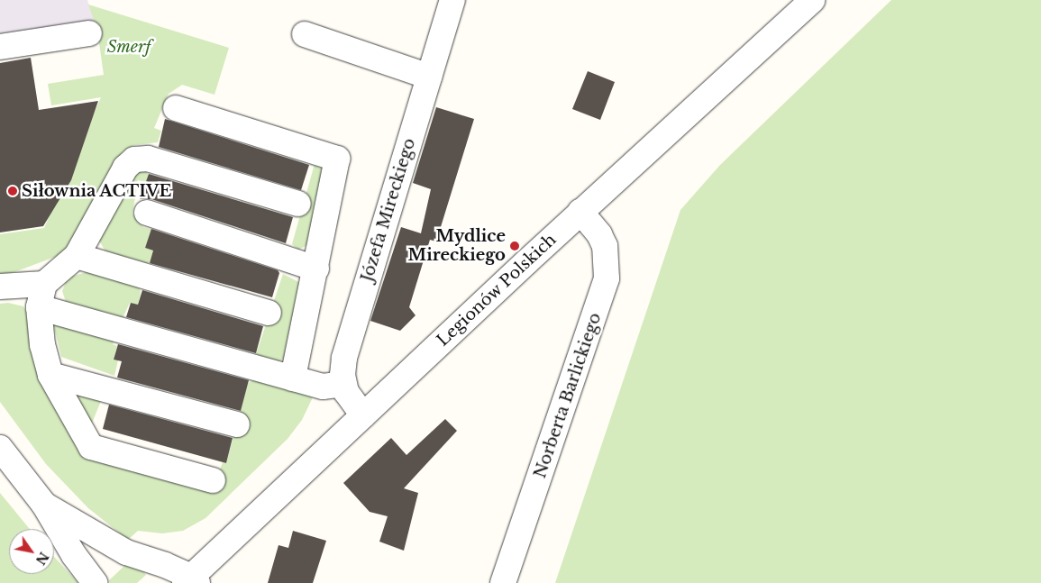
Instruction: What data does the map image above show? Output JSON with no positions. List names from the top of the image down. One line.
{"streets":{"street":["Józefa Mireckiego","Legionów Polskich","Norberta Barlickiego"]},"crossings":[["Józefa Mireckiego","Legionów Polskich"],["Legionów Polskich","Norberta Barlickiego"]],"parks":["Smerf"],"places":["Siłownia ACTIVE","Mydlice Mireckiego"],"north":"bottom right"}
